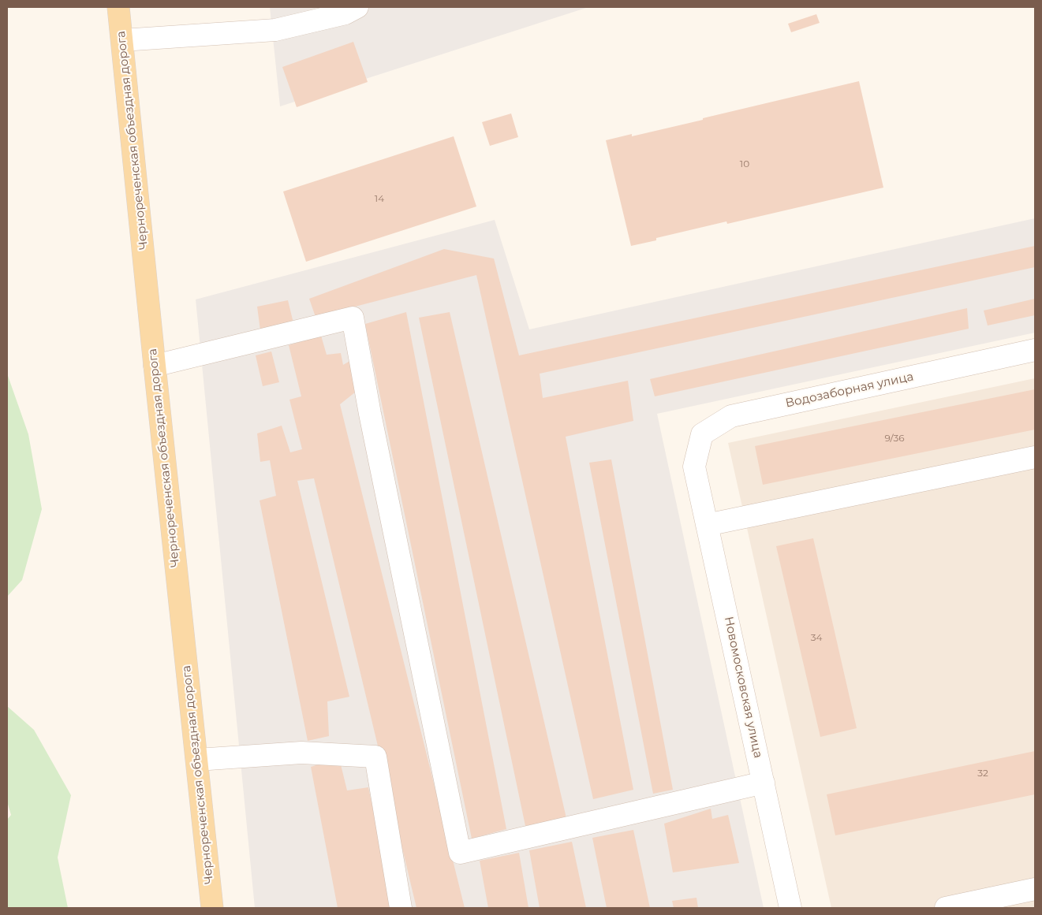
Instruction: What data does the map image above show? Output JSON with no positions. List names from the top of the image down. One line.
{"streets":{"main road":["Чернореченская объездная дорога"],"street":["Водозаборная улица","Новомосковская улица"]},"crossings":[["Водозаборная улица","Новомосковская улица"]],"house_numbers":["10","14","9/36","34","32"]}
